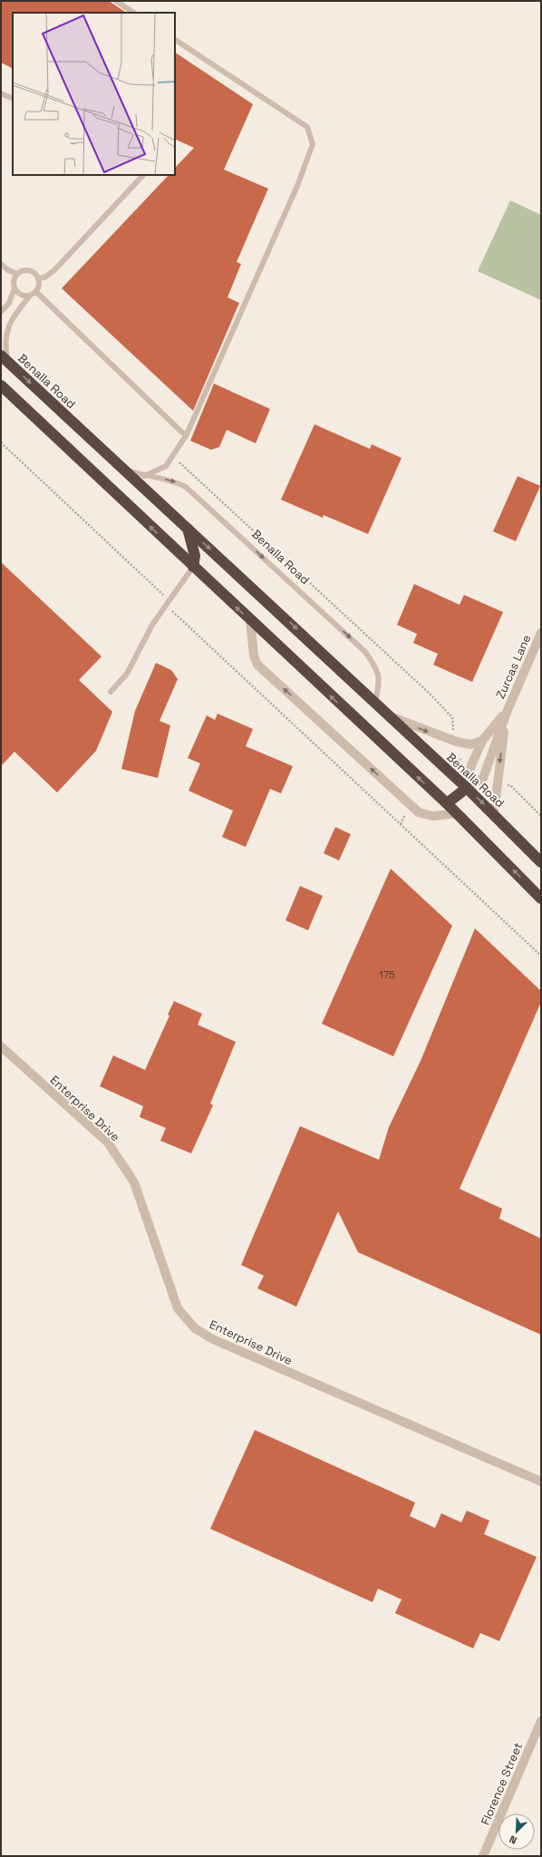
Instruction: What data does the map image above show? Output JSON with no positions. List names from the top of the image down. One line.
{"streets":{"highway":["Benalla Road"],"street":["Zurcas Lane","Enterprise Drive","Florence Street"]},"crossings":[["Benalla Road","Zurcas Lane"]],"house_numbers":["175"],"north":"bottom left"}
